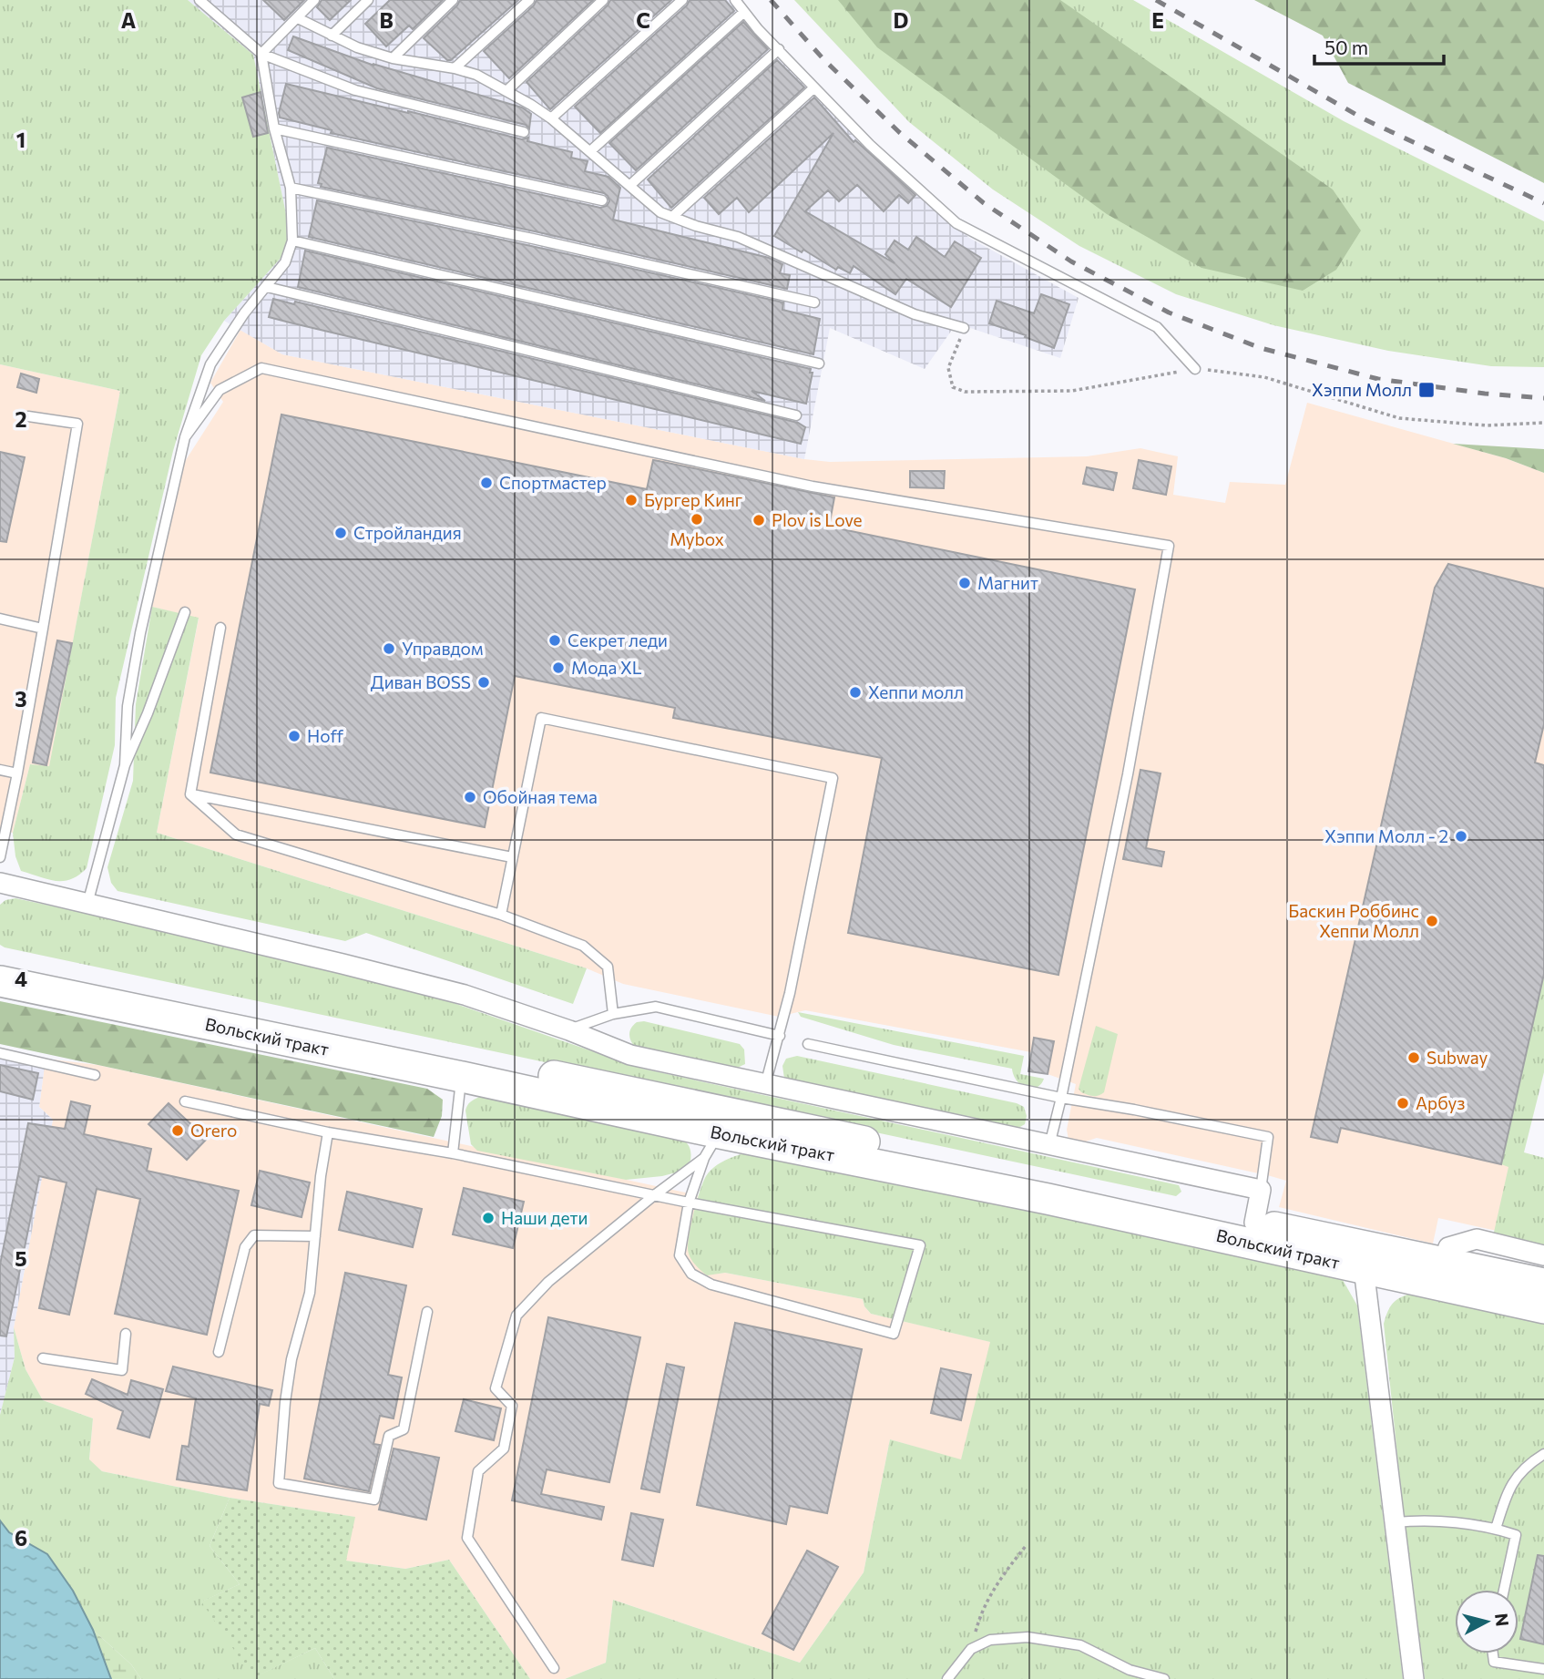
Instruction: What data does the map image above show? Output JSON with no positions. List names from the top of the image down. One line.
{"streets":{"main road":["Вольский тракт"]},"places":{"transit":["Хэппи Молл"],"other":["Спортмастер","Бургер Кинг","Mybox","Plov is Love","Стройландия","Магнит","Секрет леди","Управдом","Мода XL","Диван BOSS","Хеппи молл","Hoff","Обойная тема","Хэппи Молл - 2","Баскин Роббинс Хеппи Молл","Subway","Арбуз","Orero","Наши дети"]},"scale_bar":"50 m","north":"right","grid":{"columns":["A","B","C","D","E"],"rows":["1","2","3","4","5","6"]}}
